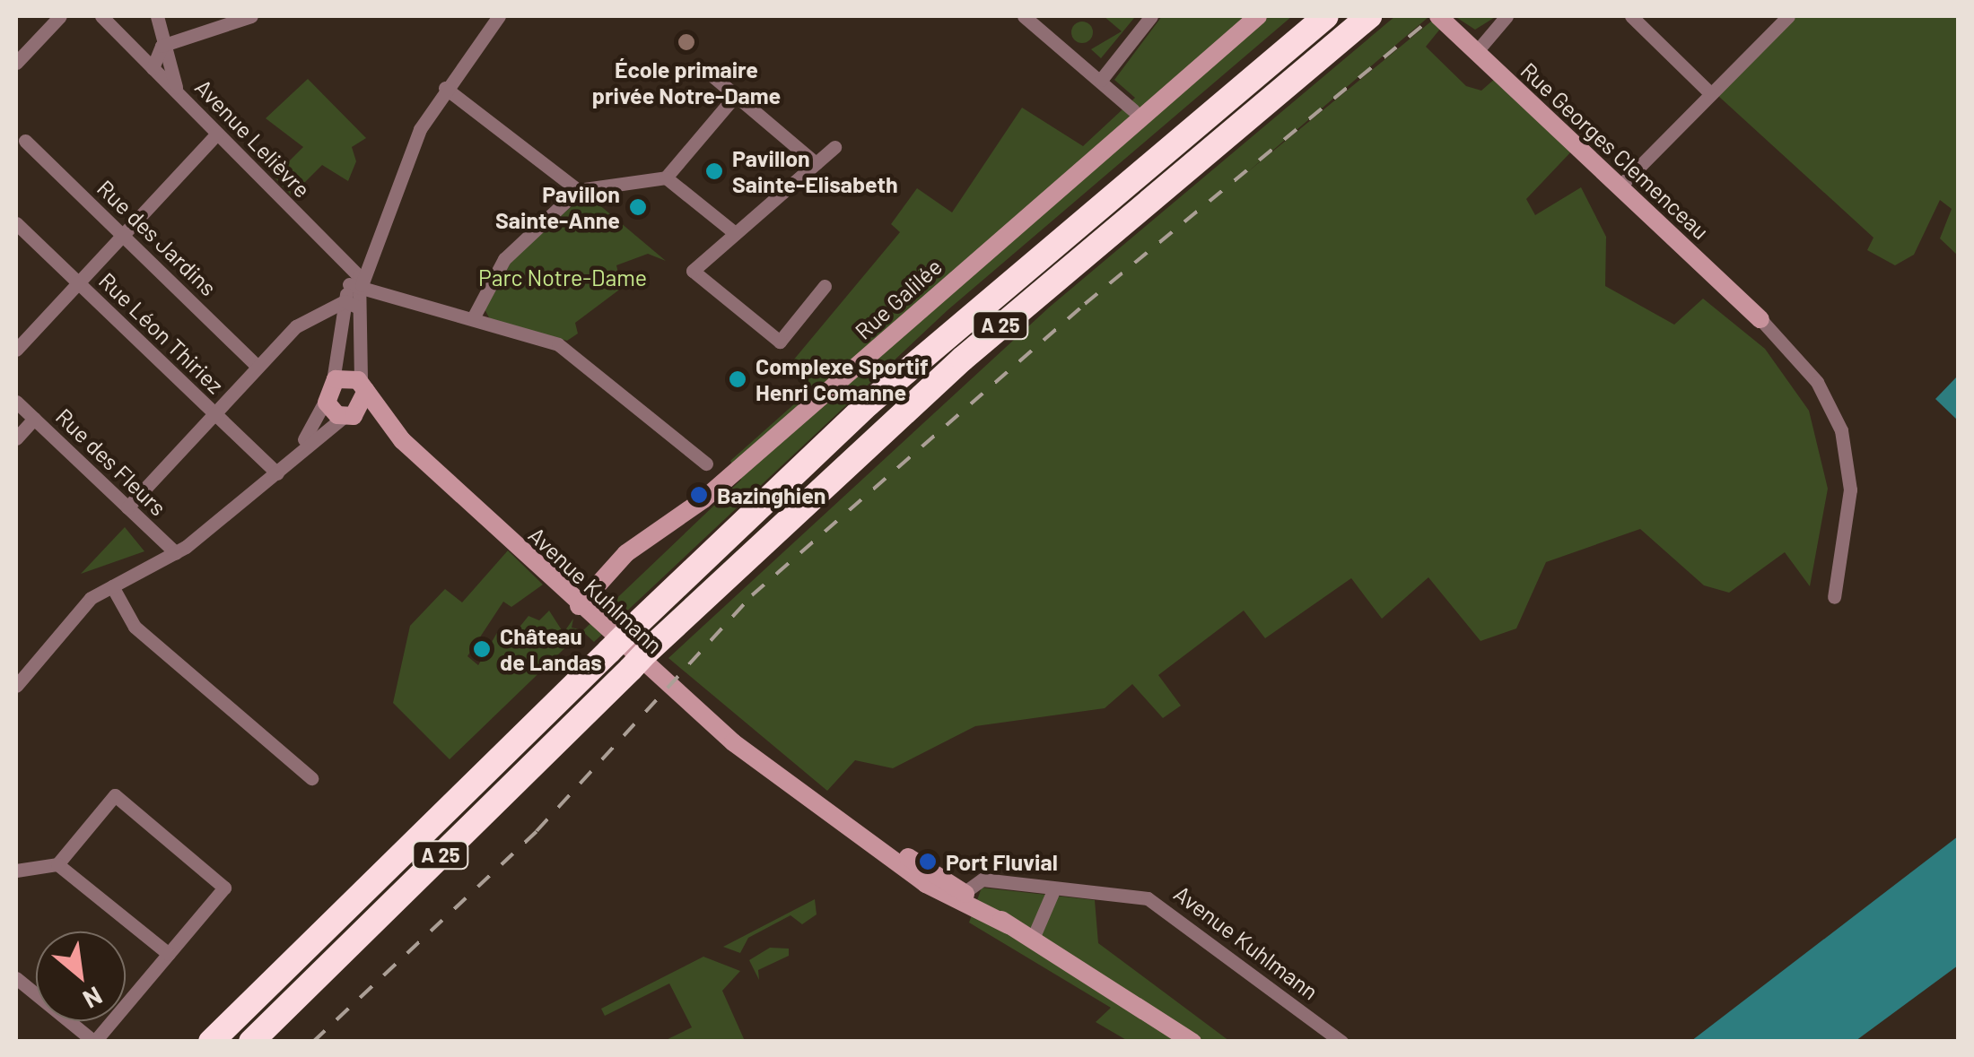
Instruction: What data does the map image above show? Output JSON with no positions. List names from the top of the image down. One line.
{"streets":{"highway":["A 25"],"street":["Avenue Lelièvre","Rue Georges Clemenceau","Rue des Jardins","Rue Galilée","Rue Léon Thiriez","Rue des Fleurs","Avenue Kuhlmann"]},"crossings":[["Rue Galilée","Avenue Kuhlmann"],["A 25","Avenue Kuhlmann"]],"parks":["Parc Notre-Dame"],"places":["École primaire privée Notre-Dame","Pavillon Sainte-Elisabeth","Pavillon Sainte-Anne","Complexe Sportif Henri Comanne","Bazinghien","Château de Landas","Port Fluvial"],"north":"bottom right"}
